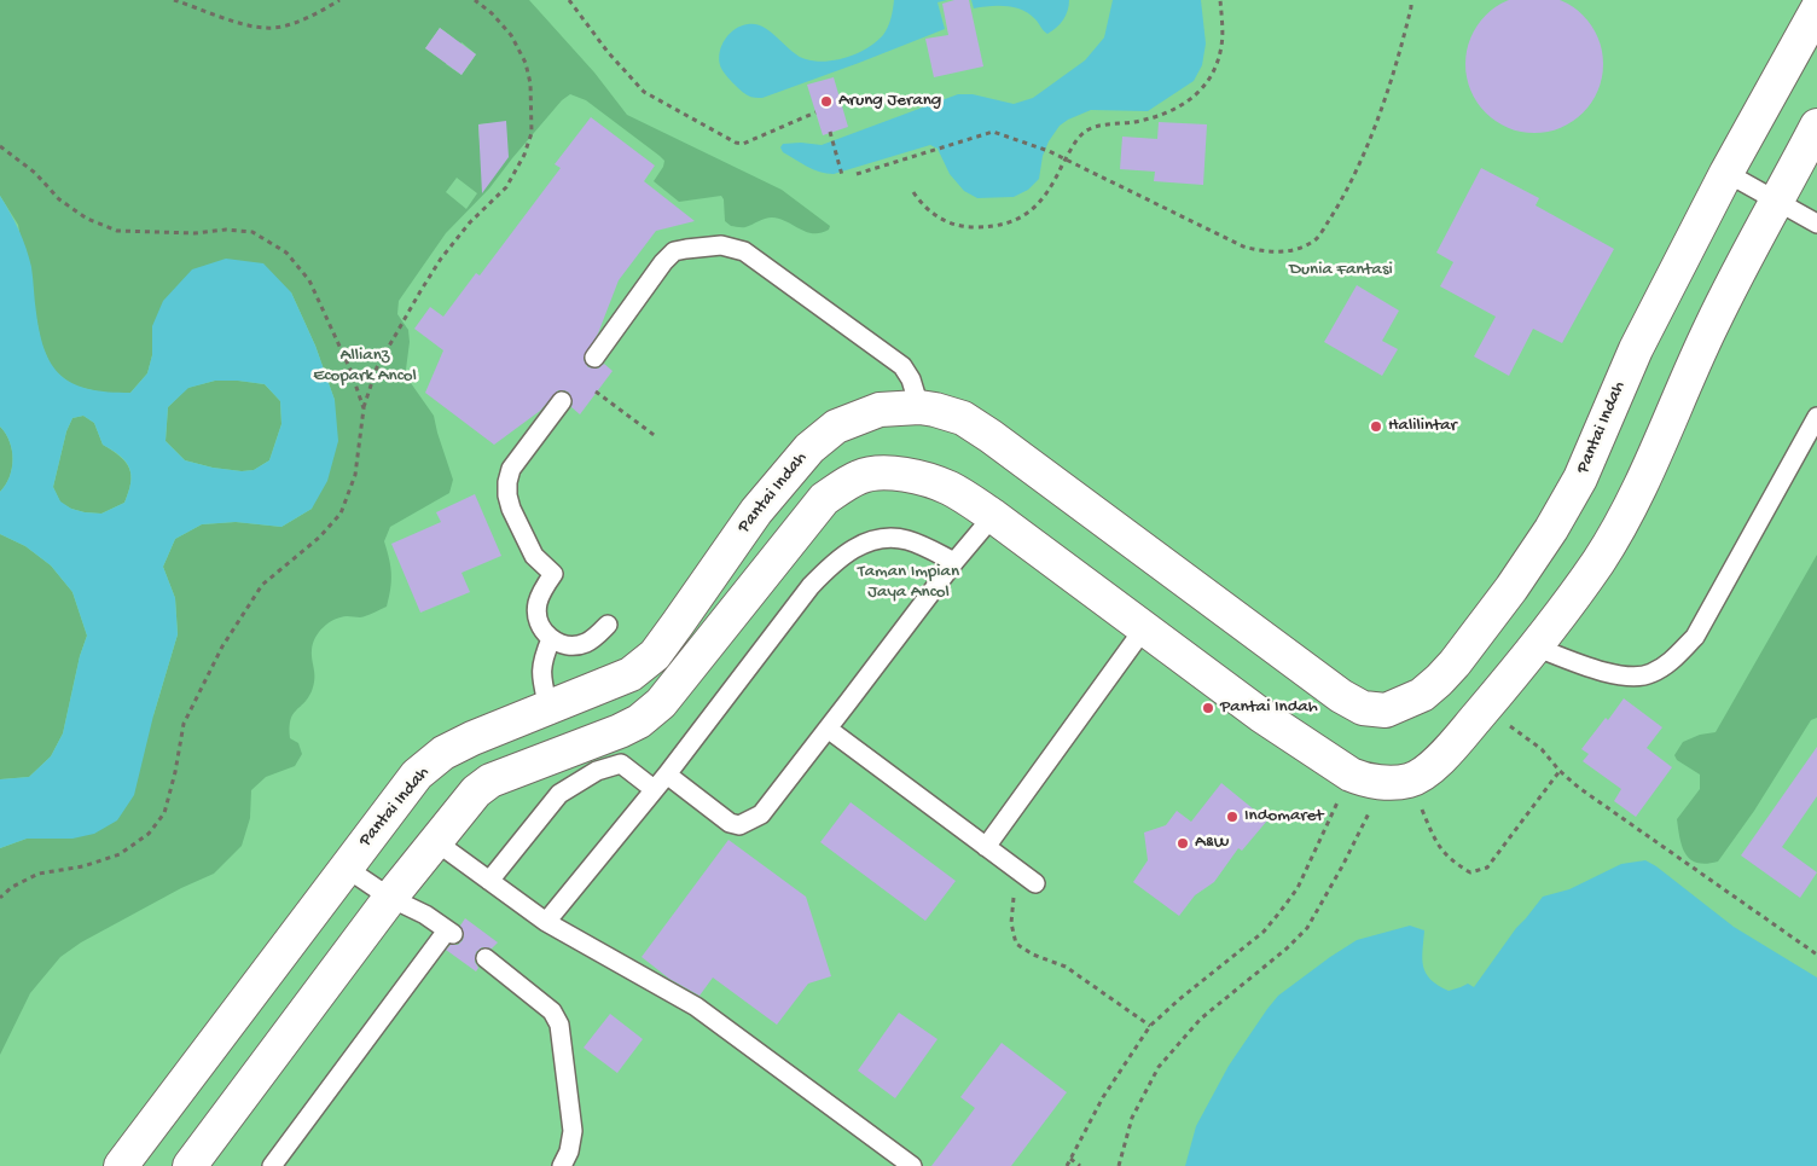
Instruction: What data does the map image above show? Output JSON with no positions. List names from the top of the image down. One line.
{"streets":{"street":["Pantai Indah"]},"parks":["Dunia Fantasi","Allianz Ecopark Ancol","Taman Impian Jaya Ancol"],"places":["Arung Jerang","Halilintar","Pantai Indah","Indomaret","A&W"]}
